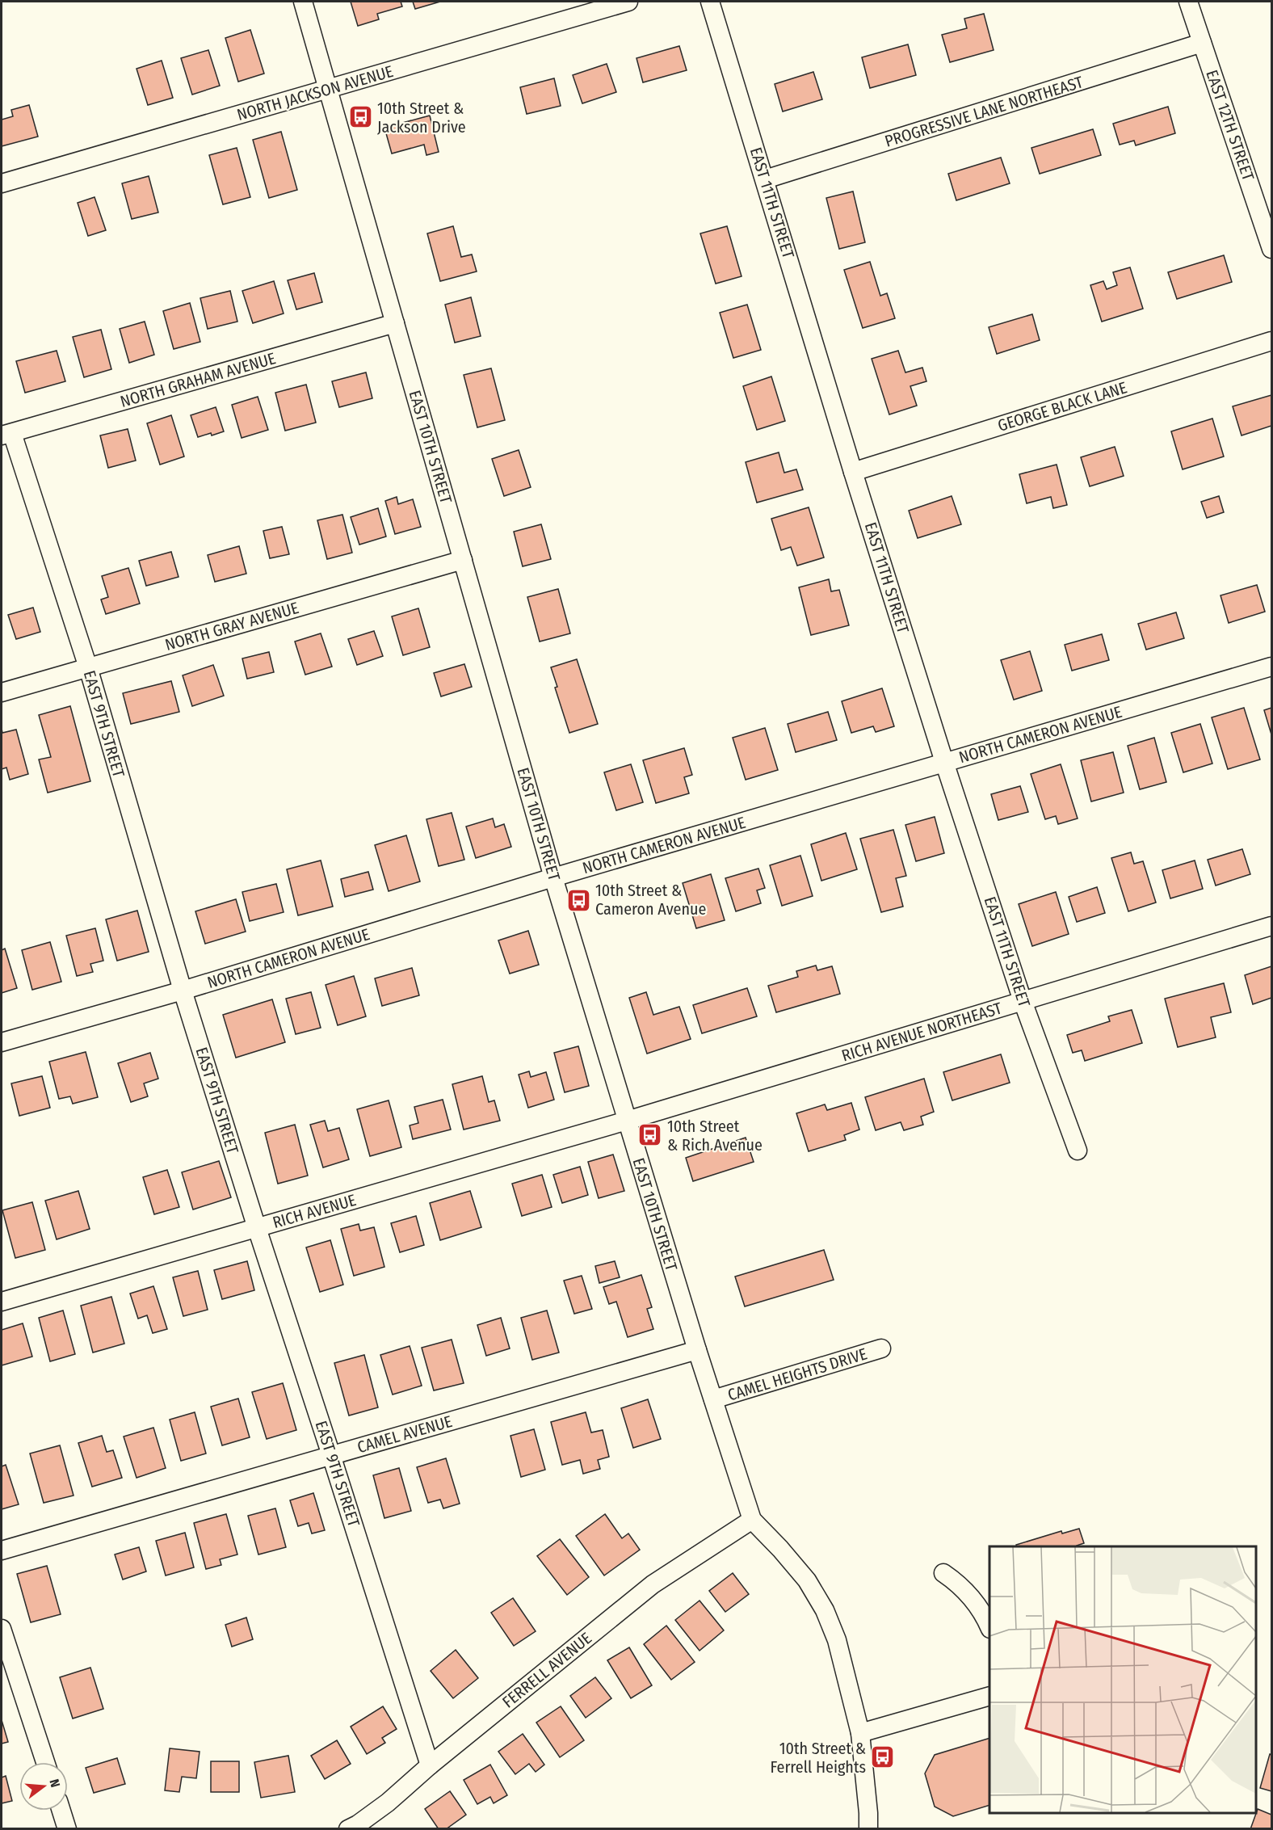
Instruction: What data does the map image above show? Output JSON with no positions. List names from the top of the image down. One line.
{"streets":{"street":["NORTH JACKSON AVENUE","PROGRESSIVE LANE NORTHEAST","EAST 12TH STREET","EAST 11TH STREET","NORTH GRAHAM AVENUE","GEORGE BLACK LANE","EAST 10TH STREET","NORTH GRAY AVENUE","EAST 9TH STREET","NORTH CAMERON AVENUE","RICH AVENUE NORTHEAST","RICH AVENUE","CAMEL HEIGHTS DRIVE","CAMEL AVENUE","FERRELL AVENUE"]},"crossings":[["NORTH JACKSON AVENUE","EAST 10TH STREET"],["PROGRESSIVE LANE NORTHEAST","EAST 12TH STREET"],["PROGRESSIVE LANE NORTHEAST","EAST 11TH STREET"],["EAST 11TH STREET","GEORGE BLACK LANE"],["EAST 11TH STREET","NORTH CAMERON AVENUE"],["EAST 11TH STREET","RICH AVENUE NORTHEAST"],["NORTH GRAHAM AVENUE","EAST 10TH STREET"],["NORTH GRAHAM AVENUE","EAST 9TH STREET"],["EAST 10TH STREET","NORTH GRAY AVENUE"],["EAST 10TH STREET","NORTH CAMERON AVENUE"],["EAST 10TH STREET","RICH AVENUE NORTHEAST"],["EAST 10TH STREET","RICH AVENUE"],["EAST 10TH STREET","CAMEL HEIGHTS DRIVE"],["EAST 10TH STREET","CAMEL AVENUE"],["EAST 10TH STREET","FERRELL AVENUE"],["NORTH GRAY AVENUE","EAST 9TH STREET"],["EAST 9TH STREET","NORTH CAMERON AVENUE"],["EAST 9TH STREET","RICH AVENUE"],["EAST 9TH STREET","CAMEL AVENUE"],["EAST 9TH STREET","FERRELL AVENUE"],["RICH AVENUE NORTHEAST","RICH AVENUE"]],"places":{"bus stop":["10th Street & Jackson Drive","10th Street & Cameron Avenue","10th Street & Rich Avenue","10th Street & Ferrell Heights"]},"north":"right"}
